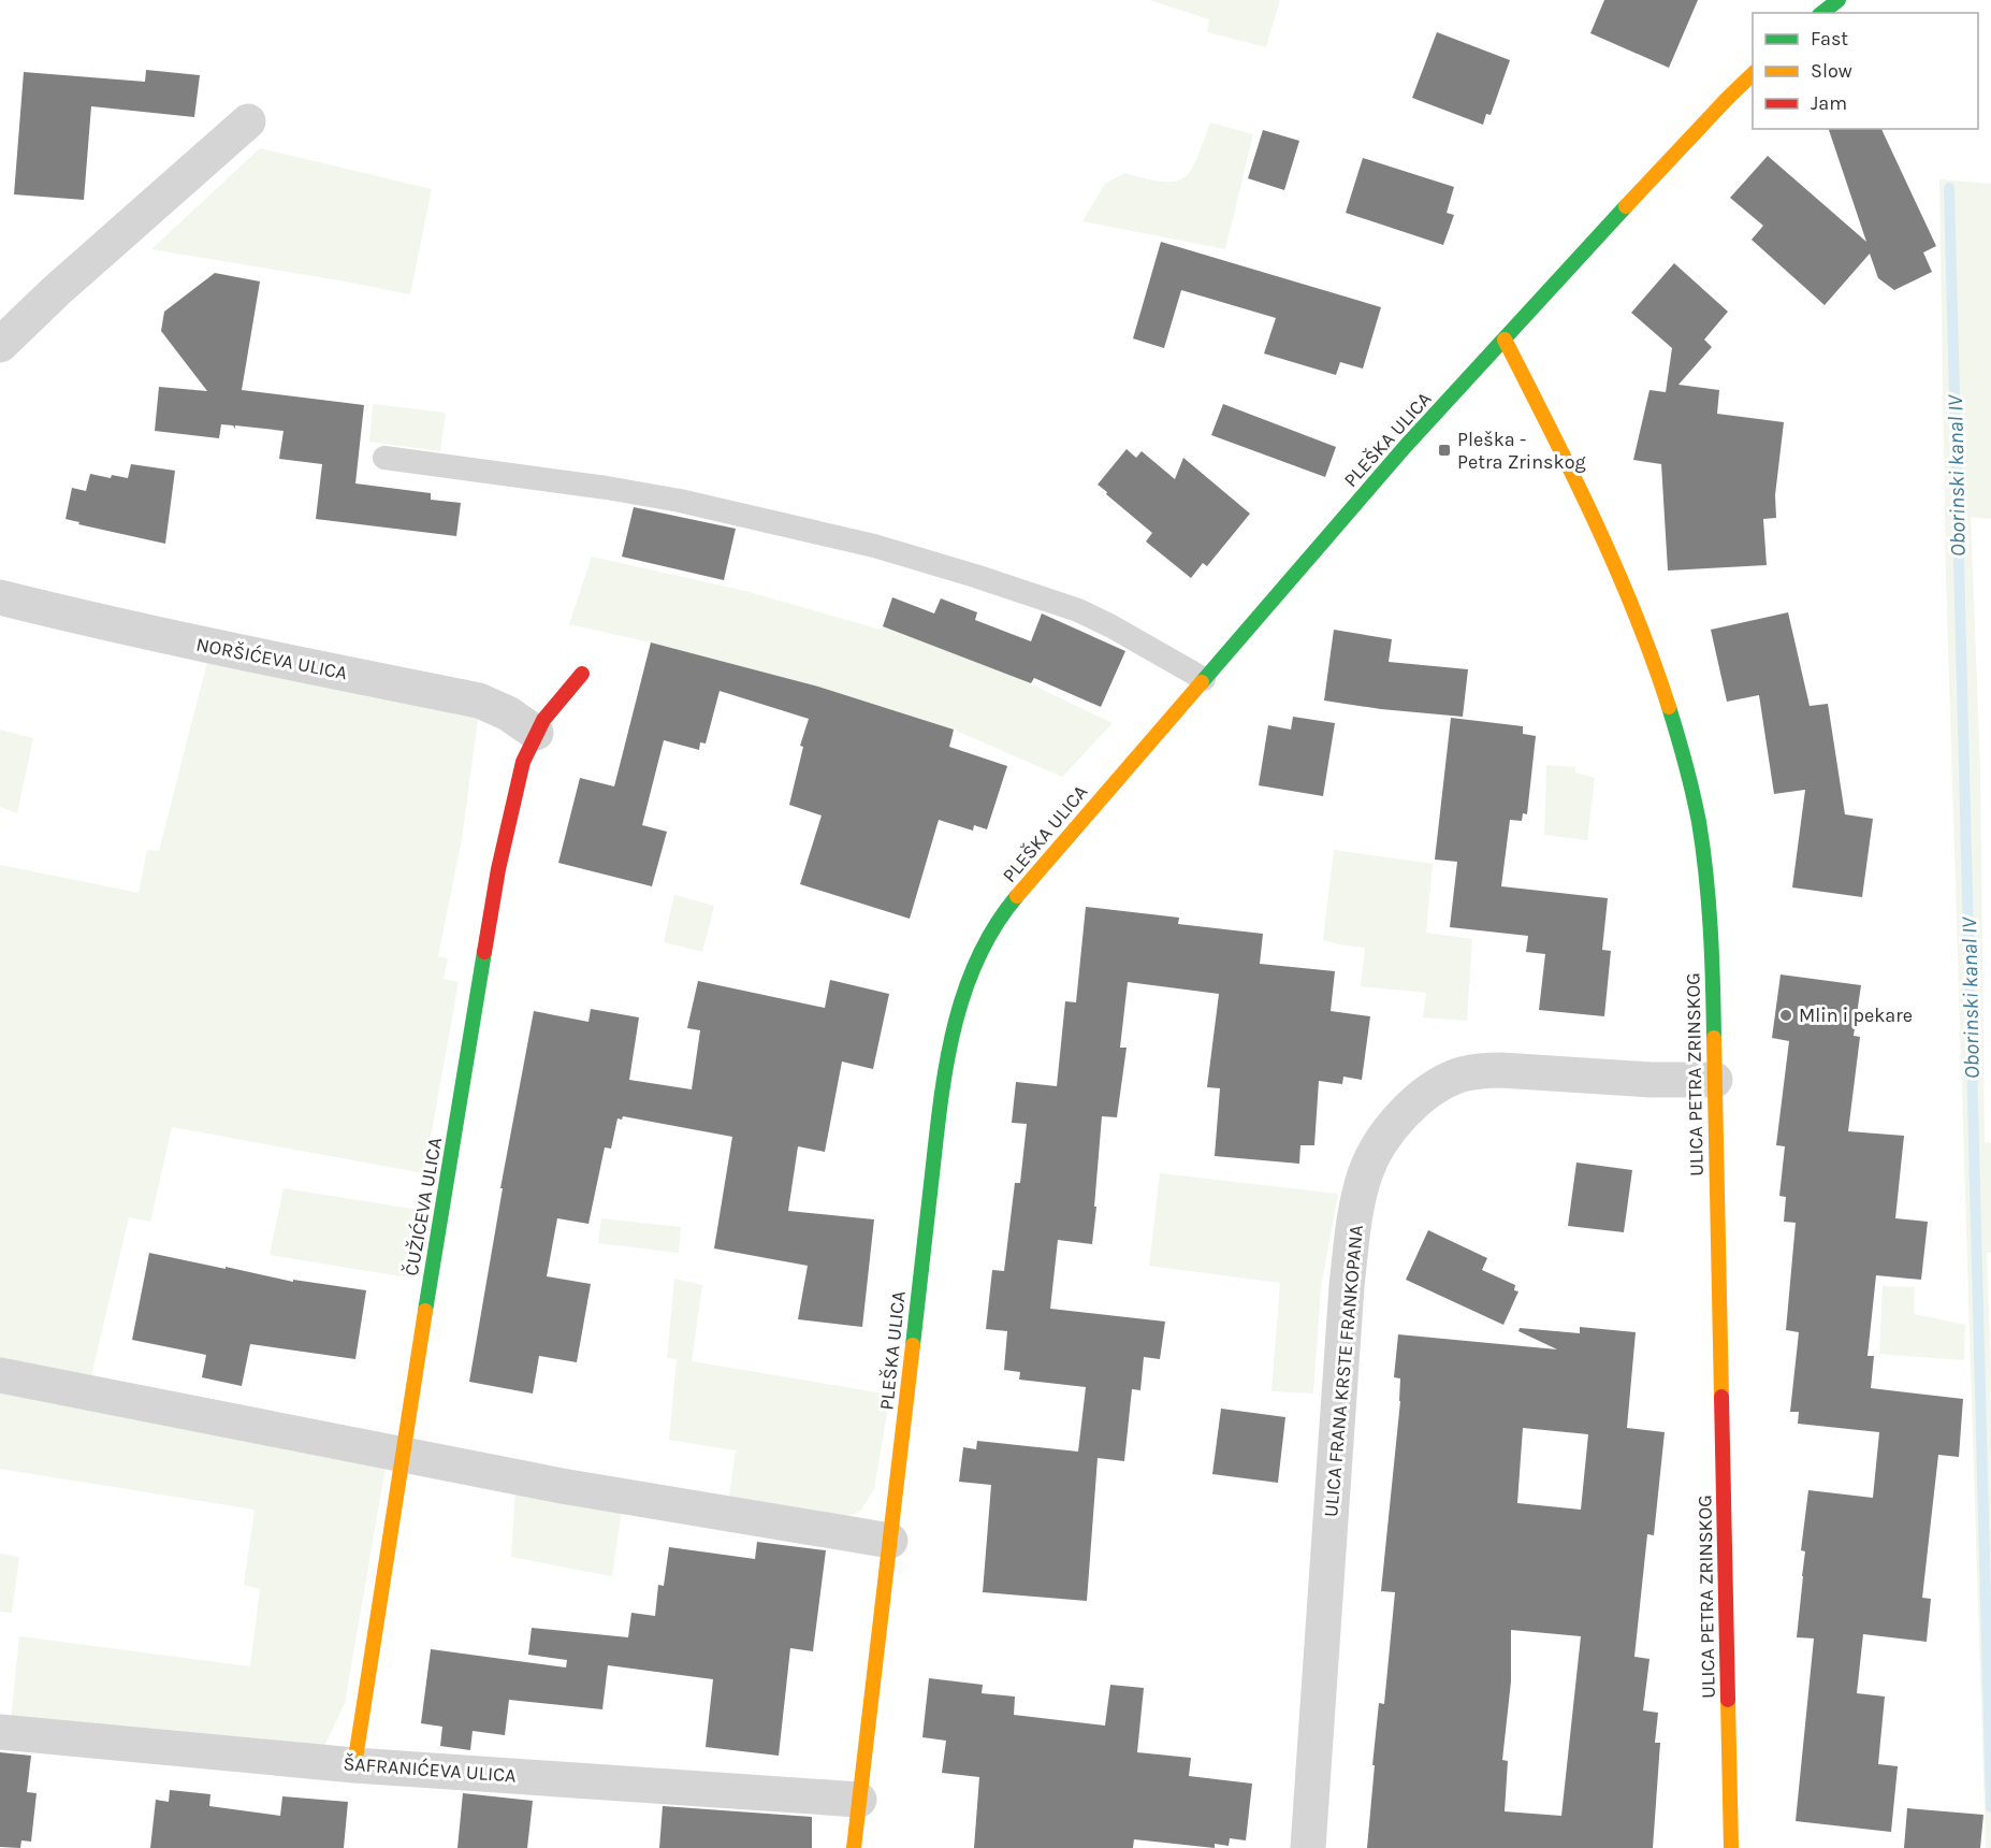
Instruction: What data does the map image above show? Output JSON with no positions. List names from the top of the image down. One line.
{"streets":{"street":["PLEŠKA ULICA","NORŠIĆEVA ULICA","ULICA PETRA ZRINSKOG","ČUŽIĆEVA ULICA","ULICA FRANA KRSTE FRANKOPANA","ŠAFRANIĆEVA ULICA"]},"crossings":[["PLEŠKA ULICA","ULICA PETRA ZRINSKOG"],["PLEŠKA ULICA","ŠAFRANIĆEVA ULICA"],["NORŠIĆEVA ULICA","ČUŽIĆEVA ULICA"],["ULICA PETRA ZRINSKOG","ULICA FRANA KRSTE FRANKOPANA"],["ČUŽIĆEVA ULICA","ŠAFRANIĆEVA ULICA"]],"water":["Oborinski kanal IV"],"places":{"transit":["Pleška - Petra Zrinskog"],"other":["Mlin i pekare"]},"legend":["Fast","Slow","Jam"]}
